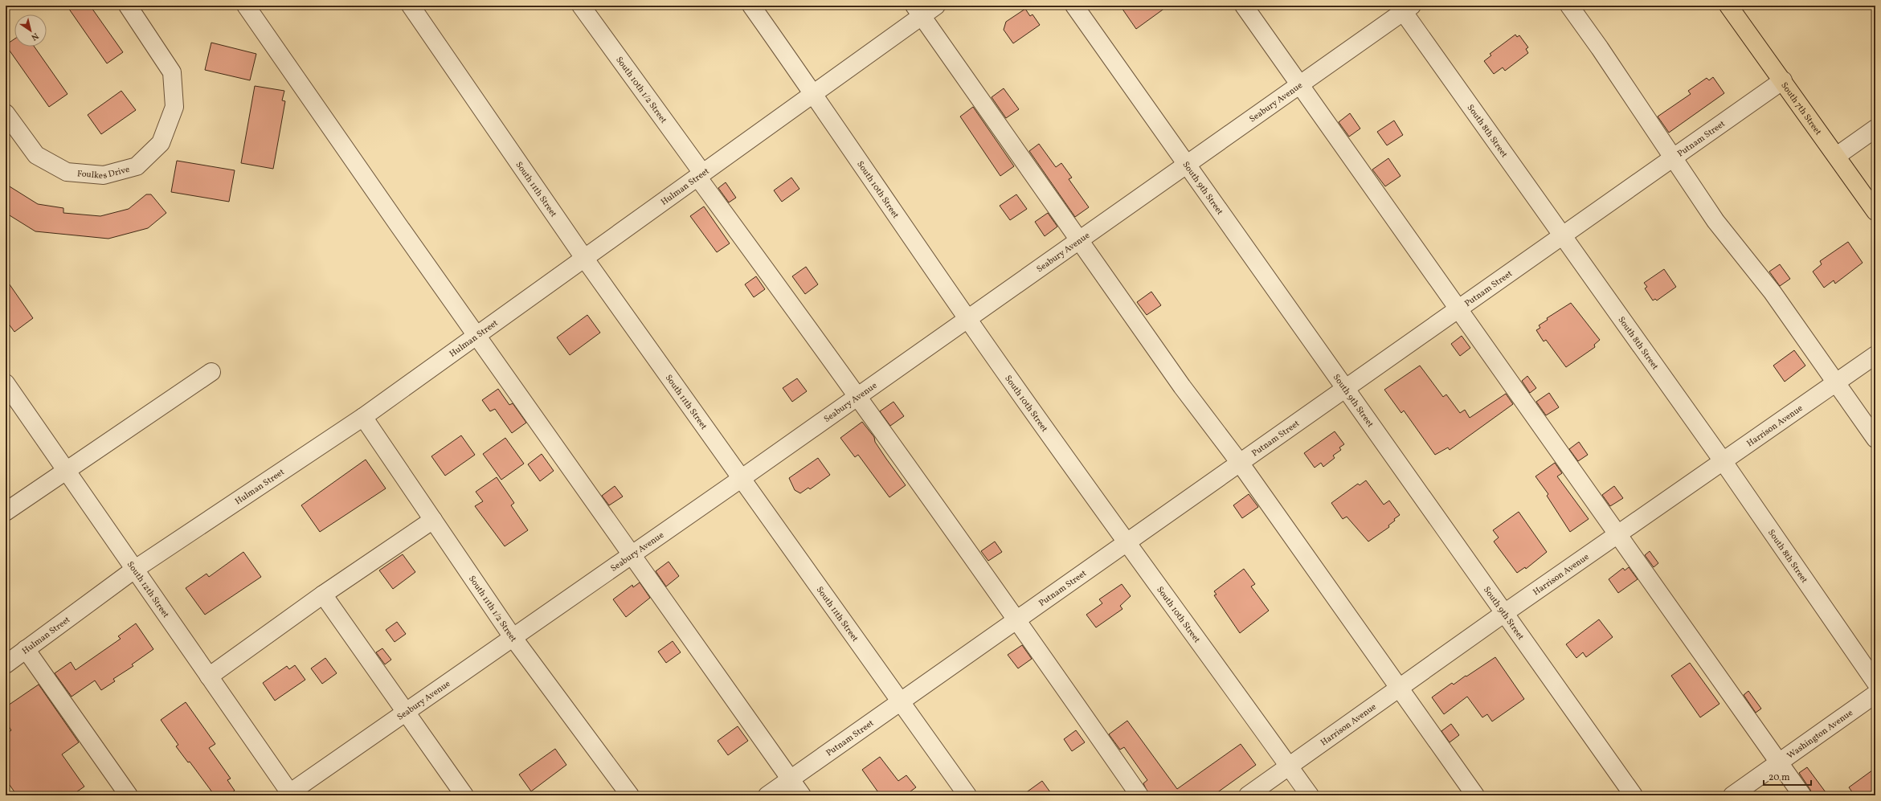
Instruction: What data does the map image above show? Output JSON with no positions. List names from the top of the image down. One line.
{"streets":{"main road":["South 7th Street"],"street":["South 10th 1/2 Street","Seabury Avenue","South 8th Street","Putnam Street","Foulkes Drive","Hulman Street","South 9th Street","South 11th Street","South 10th Street","Harrison Avenue","South 12th Street","South 11th 1/2 Street","Washington Avenue"]},"crossings":[["South 10th 1/2 Street","Seabury Avenue"],["South 10th 1/2 Street","Putnam Street"],["South 10th 1/2 Street","Hulman Street"],["Seabury Avenue","South 8th Street"],["Seabury Avenue","South 9th Street"],["Seabury Avenue","South 11th Street"],["Seabury Avenue","South 10th Street"],["Seabury Avenue","South 12th Street"],["Seabury Avenue","South 11th 1/2 Street"],["South 7th Street","Putnam Street"],["South 8th Street","Putnam Street"],["South 8th Street","Harrison Avenue"],["Putnam Street","South 9th Street"],["Putnam Street","South 11th Street"],["Putnam Street","South 10th Street"],["Hulman Street","South 11th Street"],["Hulman Street","South 10th Street"],["Hulman Street","South 12th Street"],["Hulman Street","South 11th 1/2 Street"],["South 9th Street","Harrison Avenue"],["South 10th Street","Harrison Avenue"]],"scale_bar":"20 m","north":"bottom right"}
